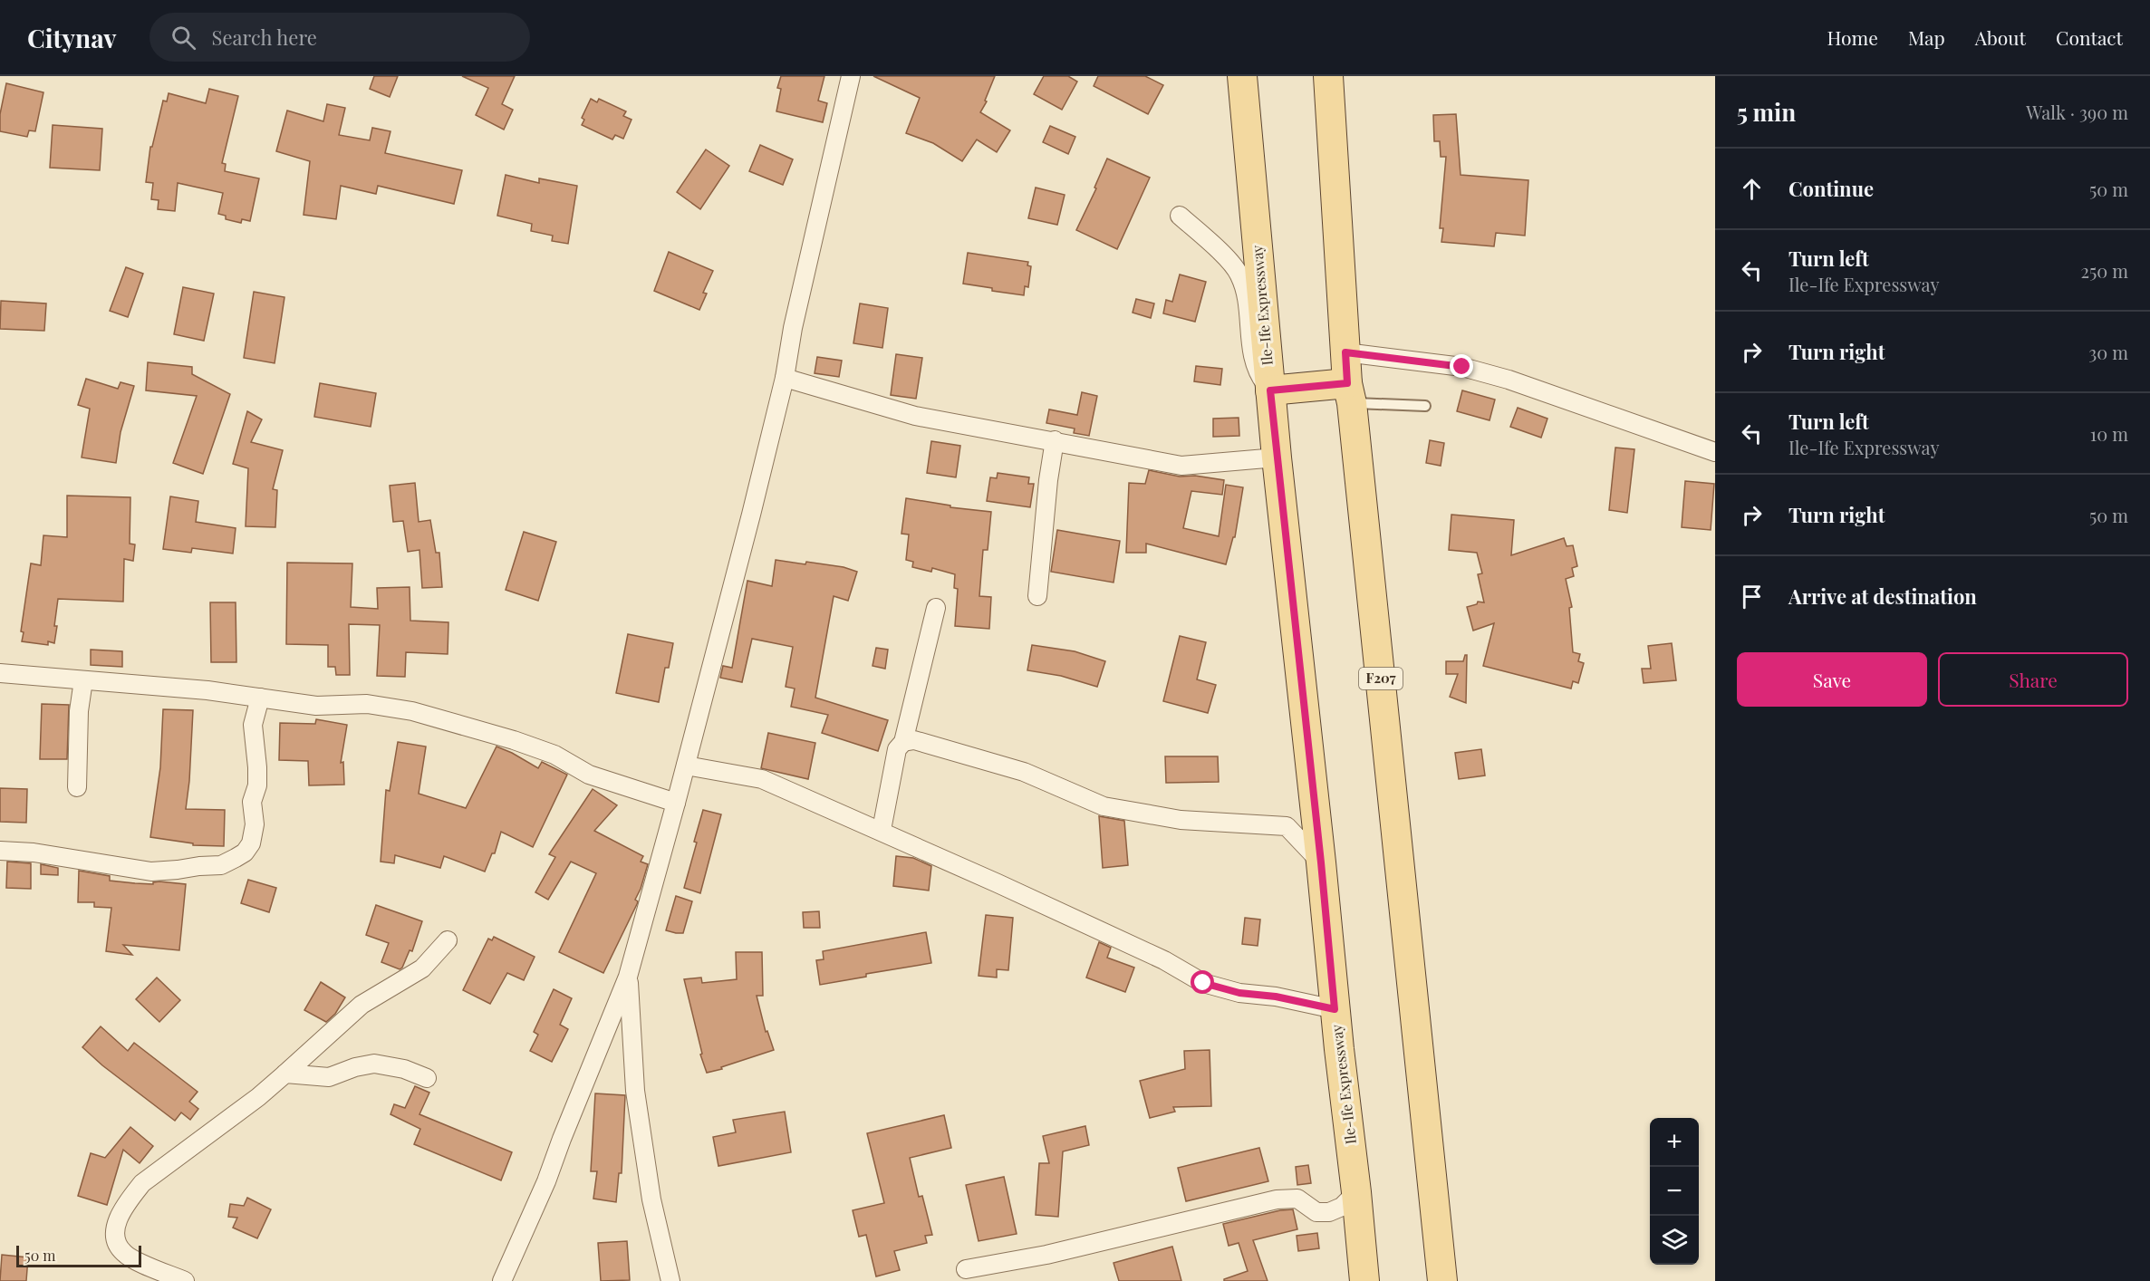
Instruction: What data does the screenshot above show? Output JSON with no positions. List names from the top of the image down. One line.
{"streets":{"main road":["Ile-Ife Expressway","F207"]},"scale_bar":"50 m","page":{"header":"Citynav","search":"Search here","nav":["Home","Map","About","Contact"],"heading":["5 min","Walk · 390 m"],"list":[["Continue","50 m"],["Turn left","Ile-Ife Expressway","250 m"],["Turn right","30 m"],["Turn left","Ile-Ife Expressway","10 m"],["Turn right","50 m"],"Arrive at destination"],"buttons":["Save","Share"],"map_buttons":["+","−"],"scale":"50 m"}}
